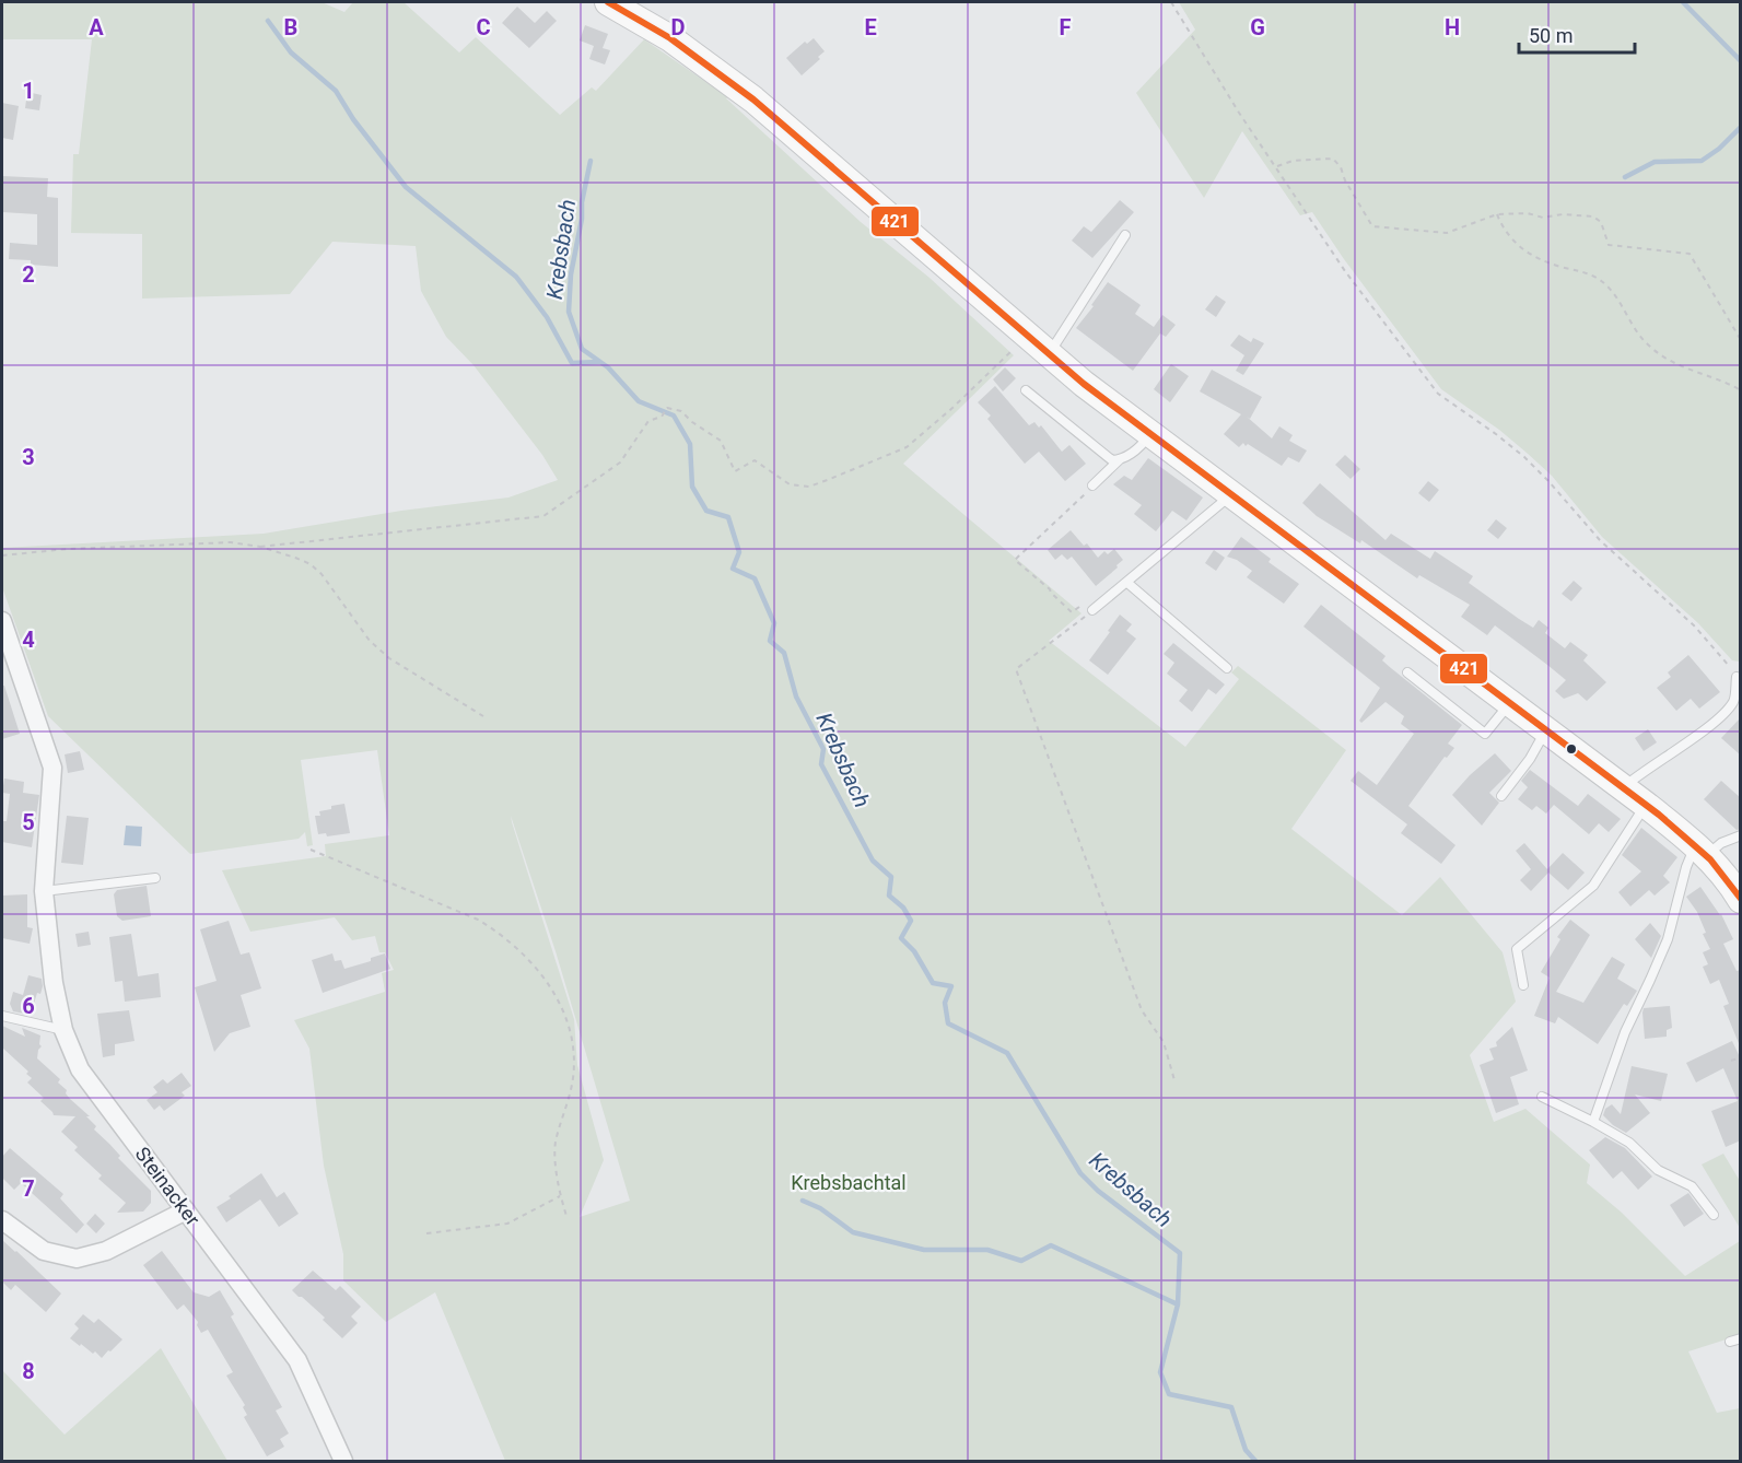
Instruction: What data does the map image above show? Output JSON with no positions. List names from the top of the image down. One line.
{"streets":{"street":["Steinacker"]},"water":["Krebsbach"],"parks":["Krebsbachtal"],"lines":["transit line 421"],"scale_bar":"50 m","grid":{"columns":["A","B","C","D","E","F","G","H"],"rows":["1","2","3","4","5","6","7","8"]}}
